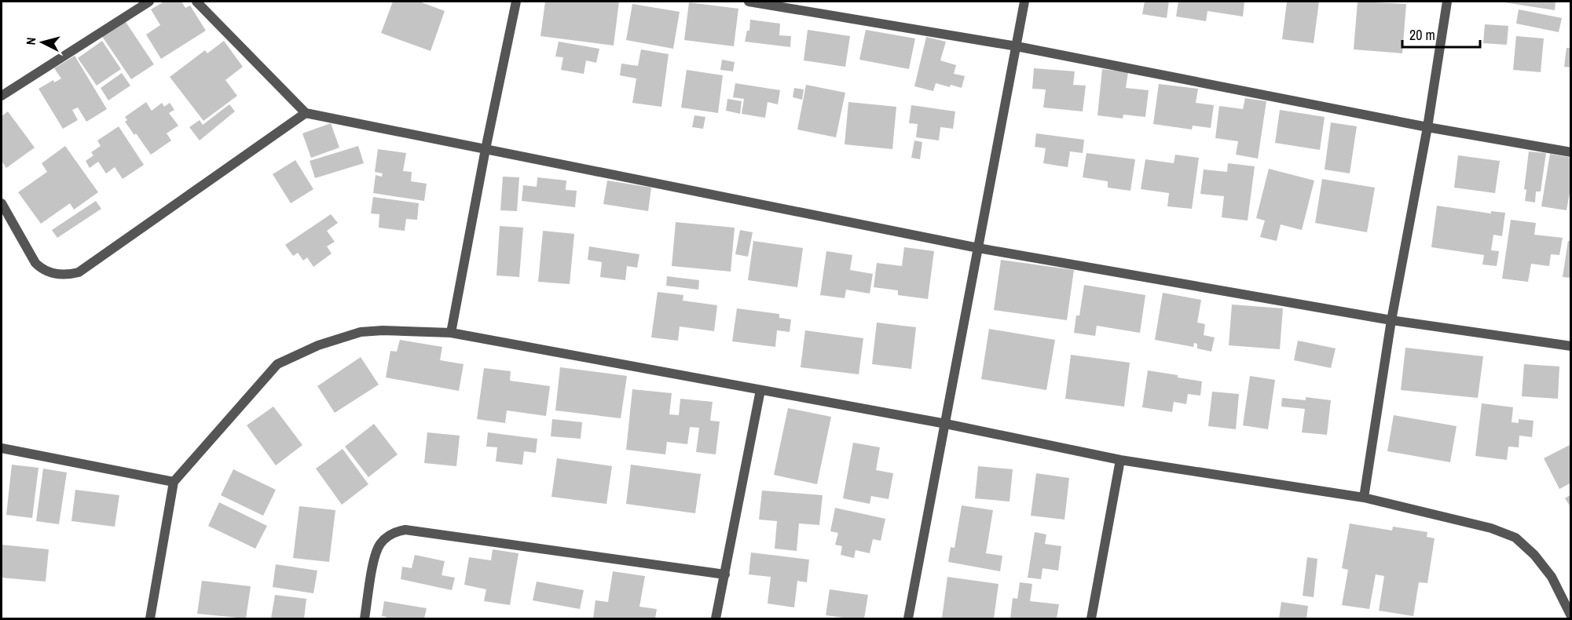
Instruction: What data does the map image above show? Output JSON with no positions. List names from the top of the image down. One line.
{"scale_bar":"20 m","north":"left"}
